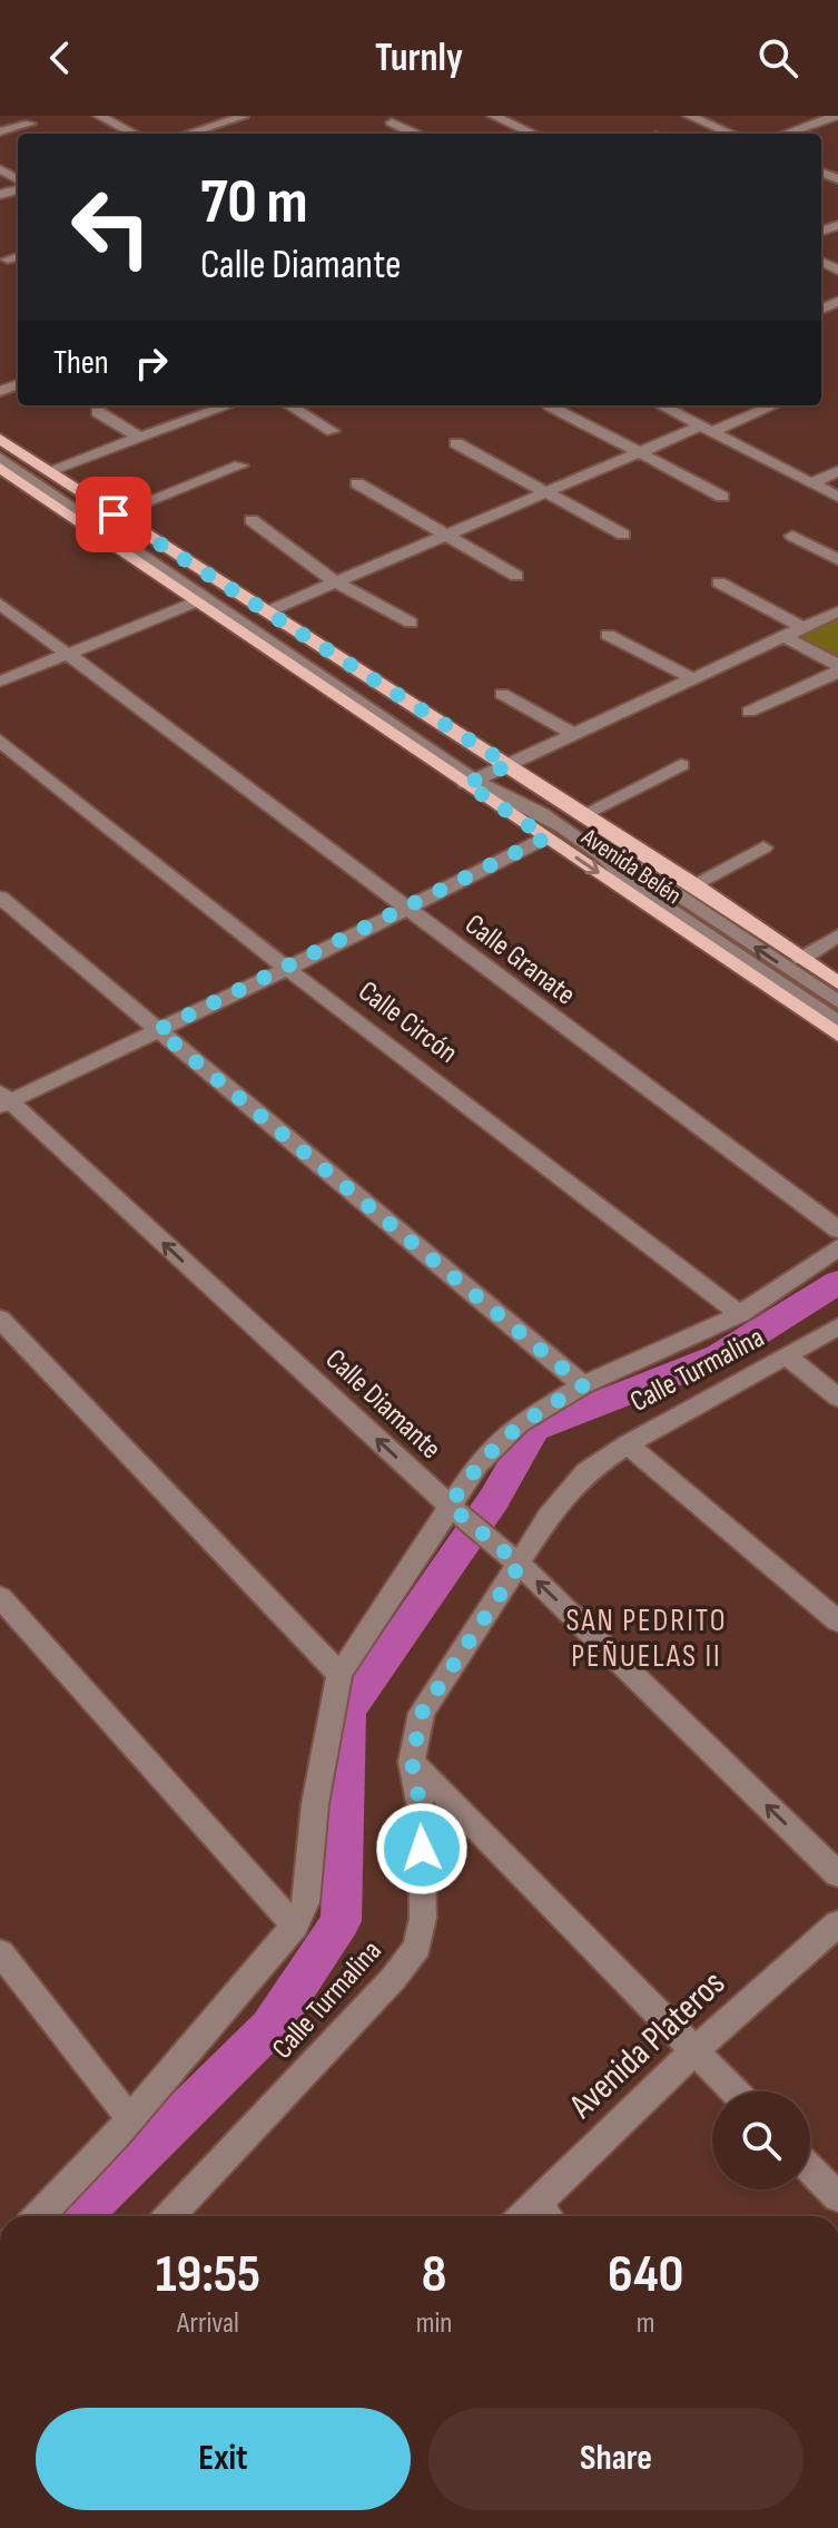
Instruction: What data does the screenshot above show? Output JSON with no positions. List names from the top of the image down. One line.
{"streets":{"main road":["Avenida Belén"],"street":["Calle Granate","Calle Circón","Calle Turmalina","Calle Diamante","Avenida Plateros"]},"crossings":[["Calle Circón","Calle Turmalina"],["Calle Turmalina","Calle Diamante"]],"districts":["SAN PEDRITO PEÑUELAS II"],"page":{"header":"Turnly","turn":["70 m","Calle Diamante"],"then":"Then","eta":["19:55","Arrival","8","min","640","m"],"buttons":["Exit","Share"]}}
